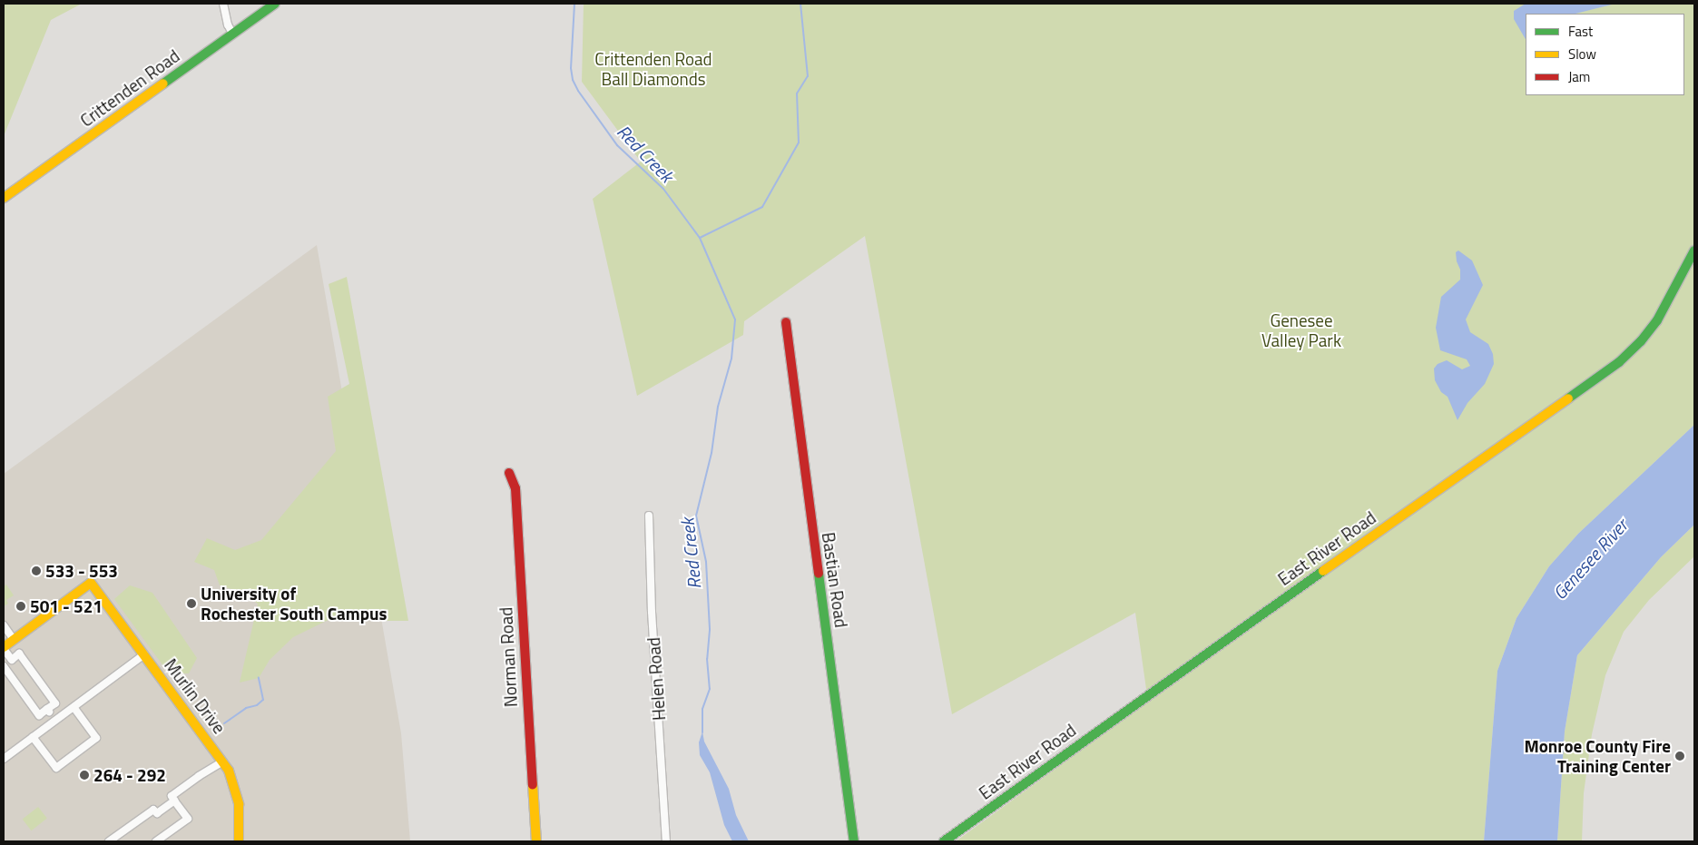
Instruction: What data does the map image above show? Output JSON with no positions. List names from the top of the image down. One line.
{"streets":{"street":["Crittenden Road","East River Road","Bastian Road","Norman Road","Helen Road","Murlin Drive"]},"water":["Red Creek","Genesee River"],"parks":["Crittenden Road Ball Diamonds","Genesee Valley Park"],"places":["533 - 553","University of Rochester South Campus","501 - 521","Monroe County Fire Training Center","264 - 292"],"legend":["Fast","Slow","Jam"]}
